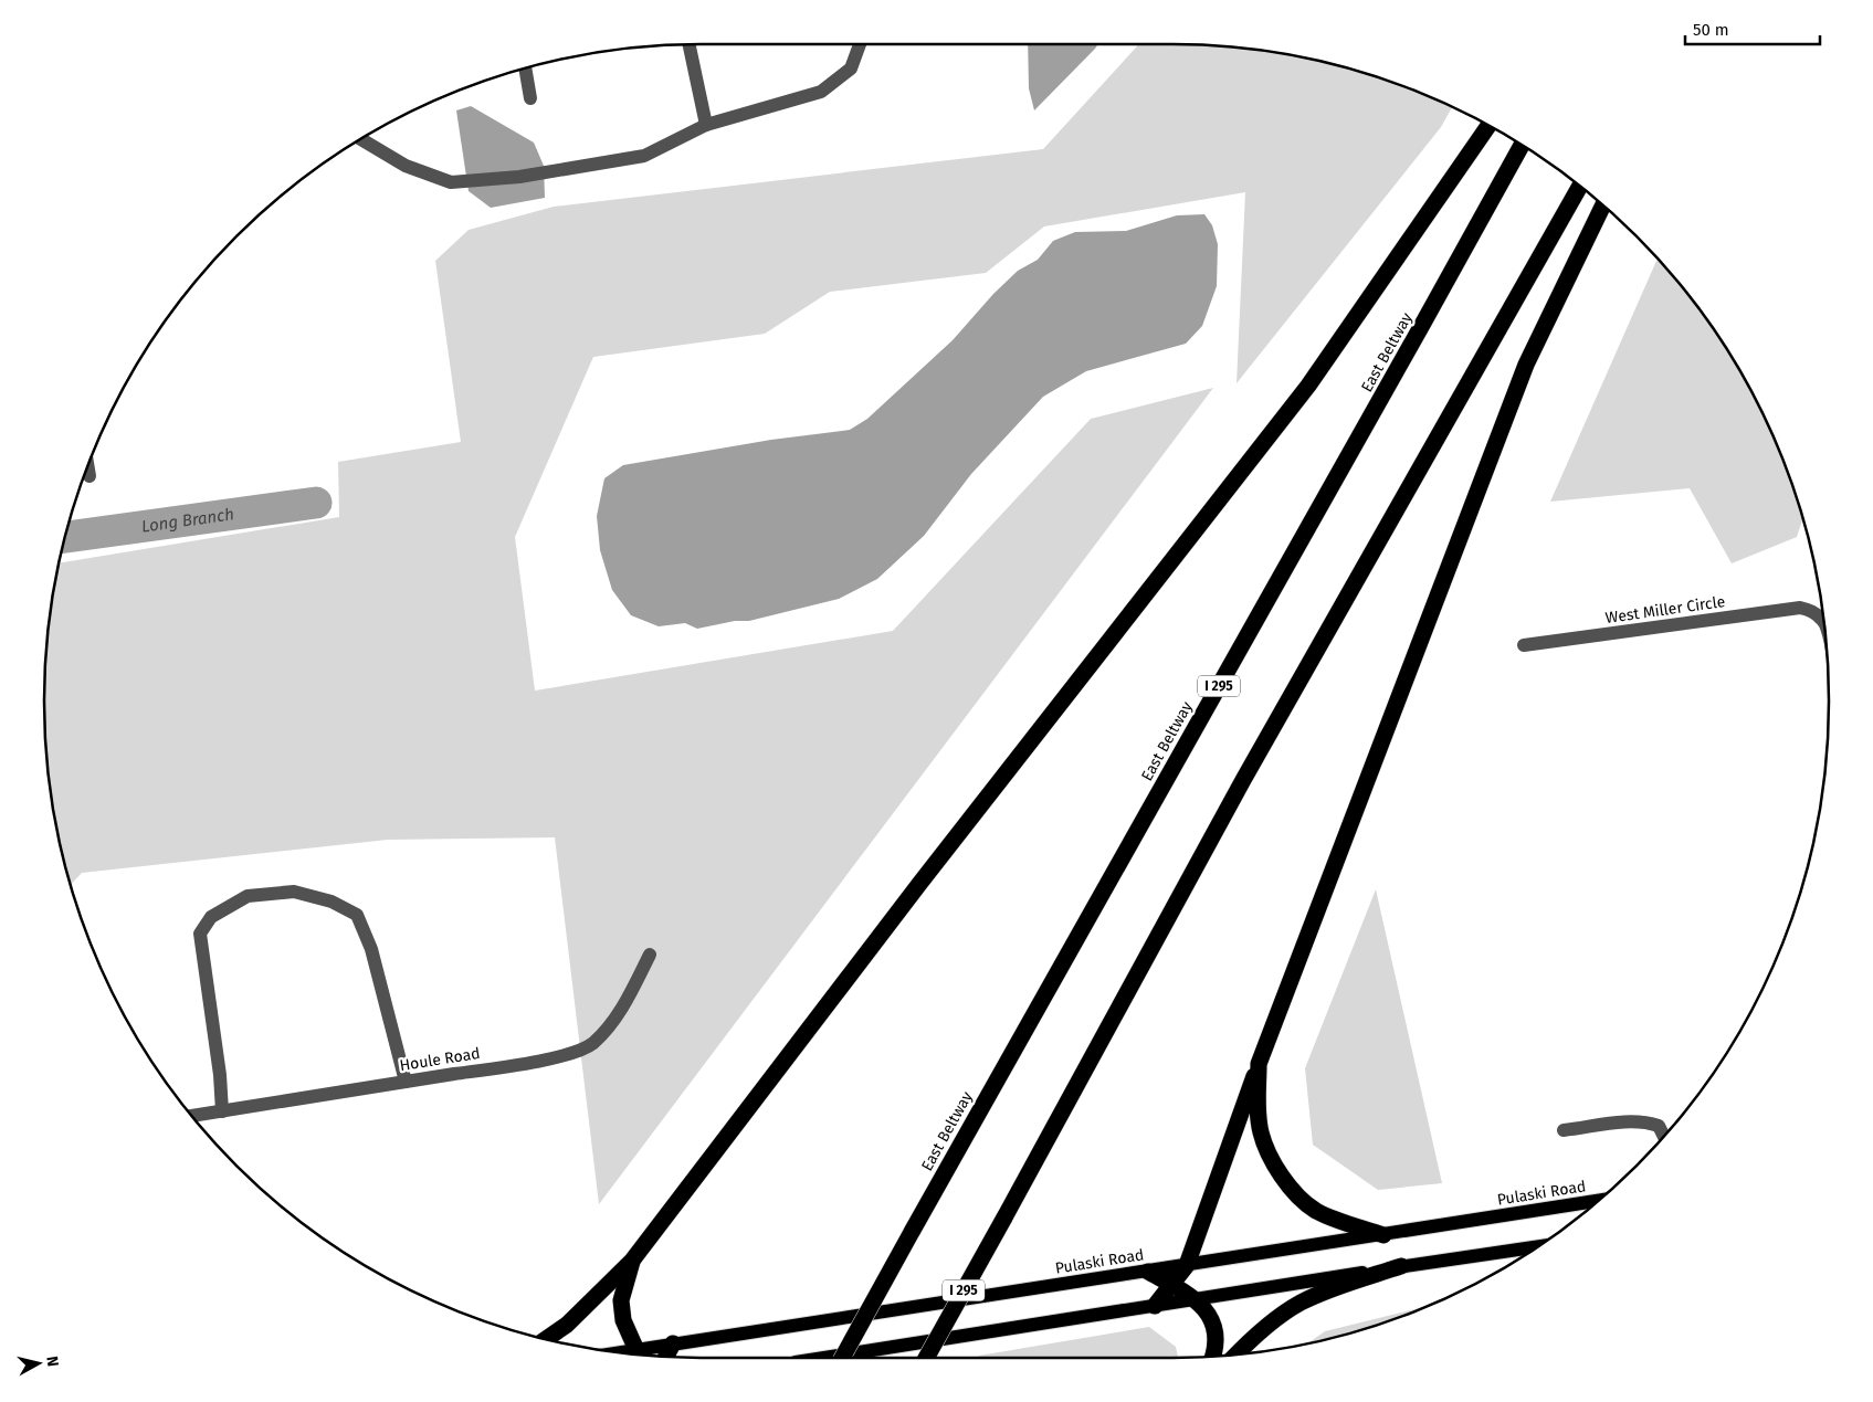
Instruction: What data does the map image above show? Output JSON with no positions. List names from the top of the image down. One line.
{"streets":{"highway":["East Beltway","I 295"],"main road":["Pulaski Road"],"street":["West Miller Circle","Houle Road"]},"water":["Long Branch"],"scale_bar":"50 m","north":"right"}
